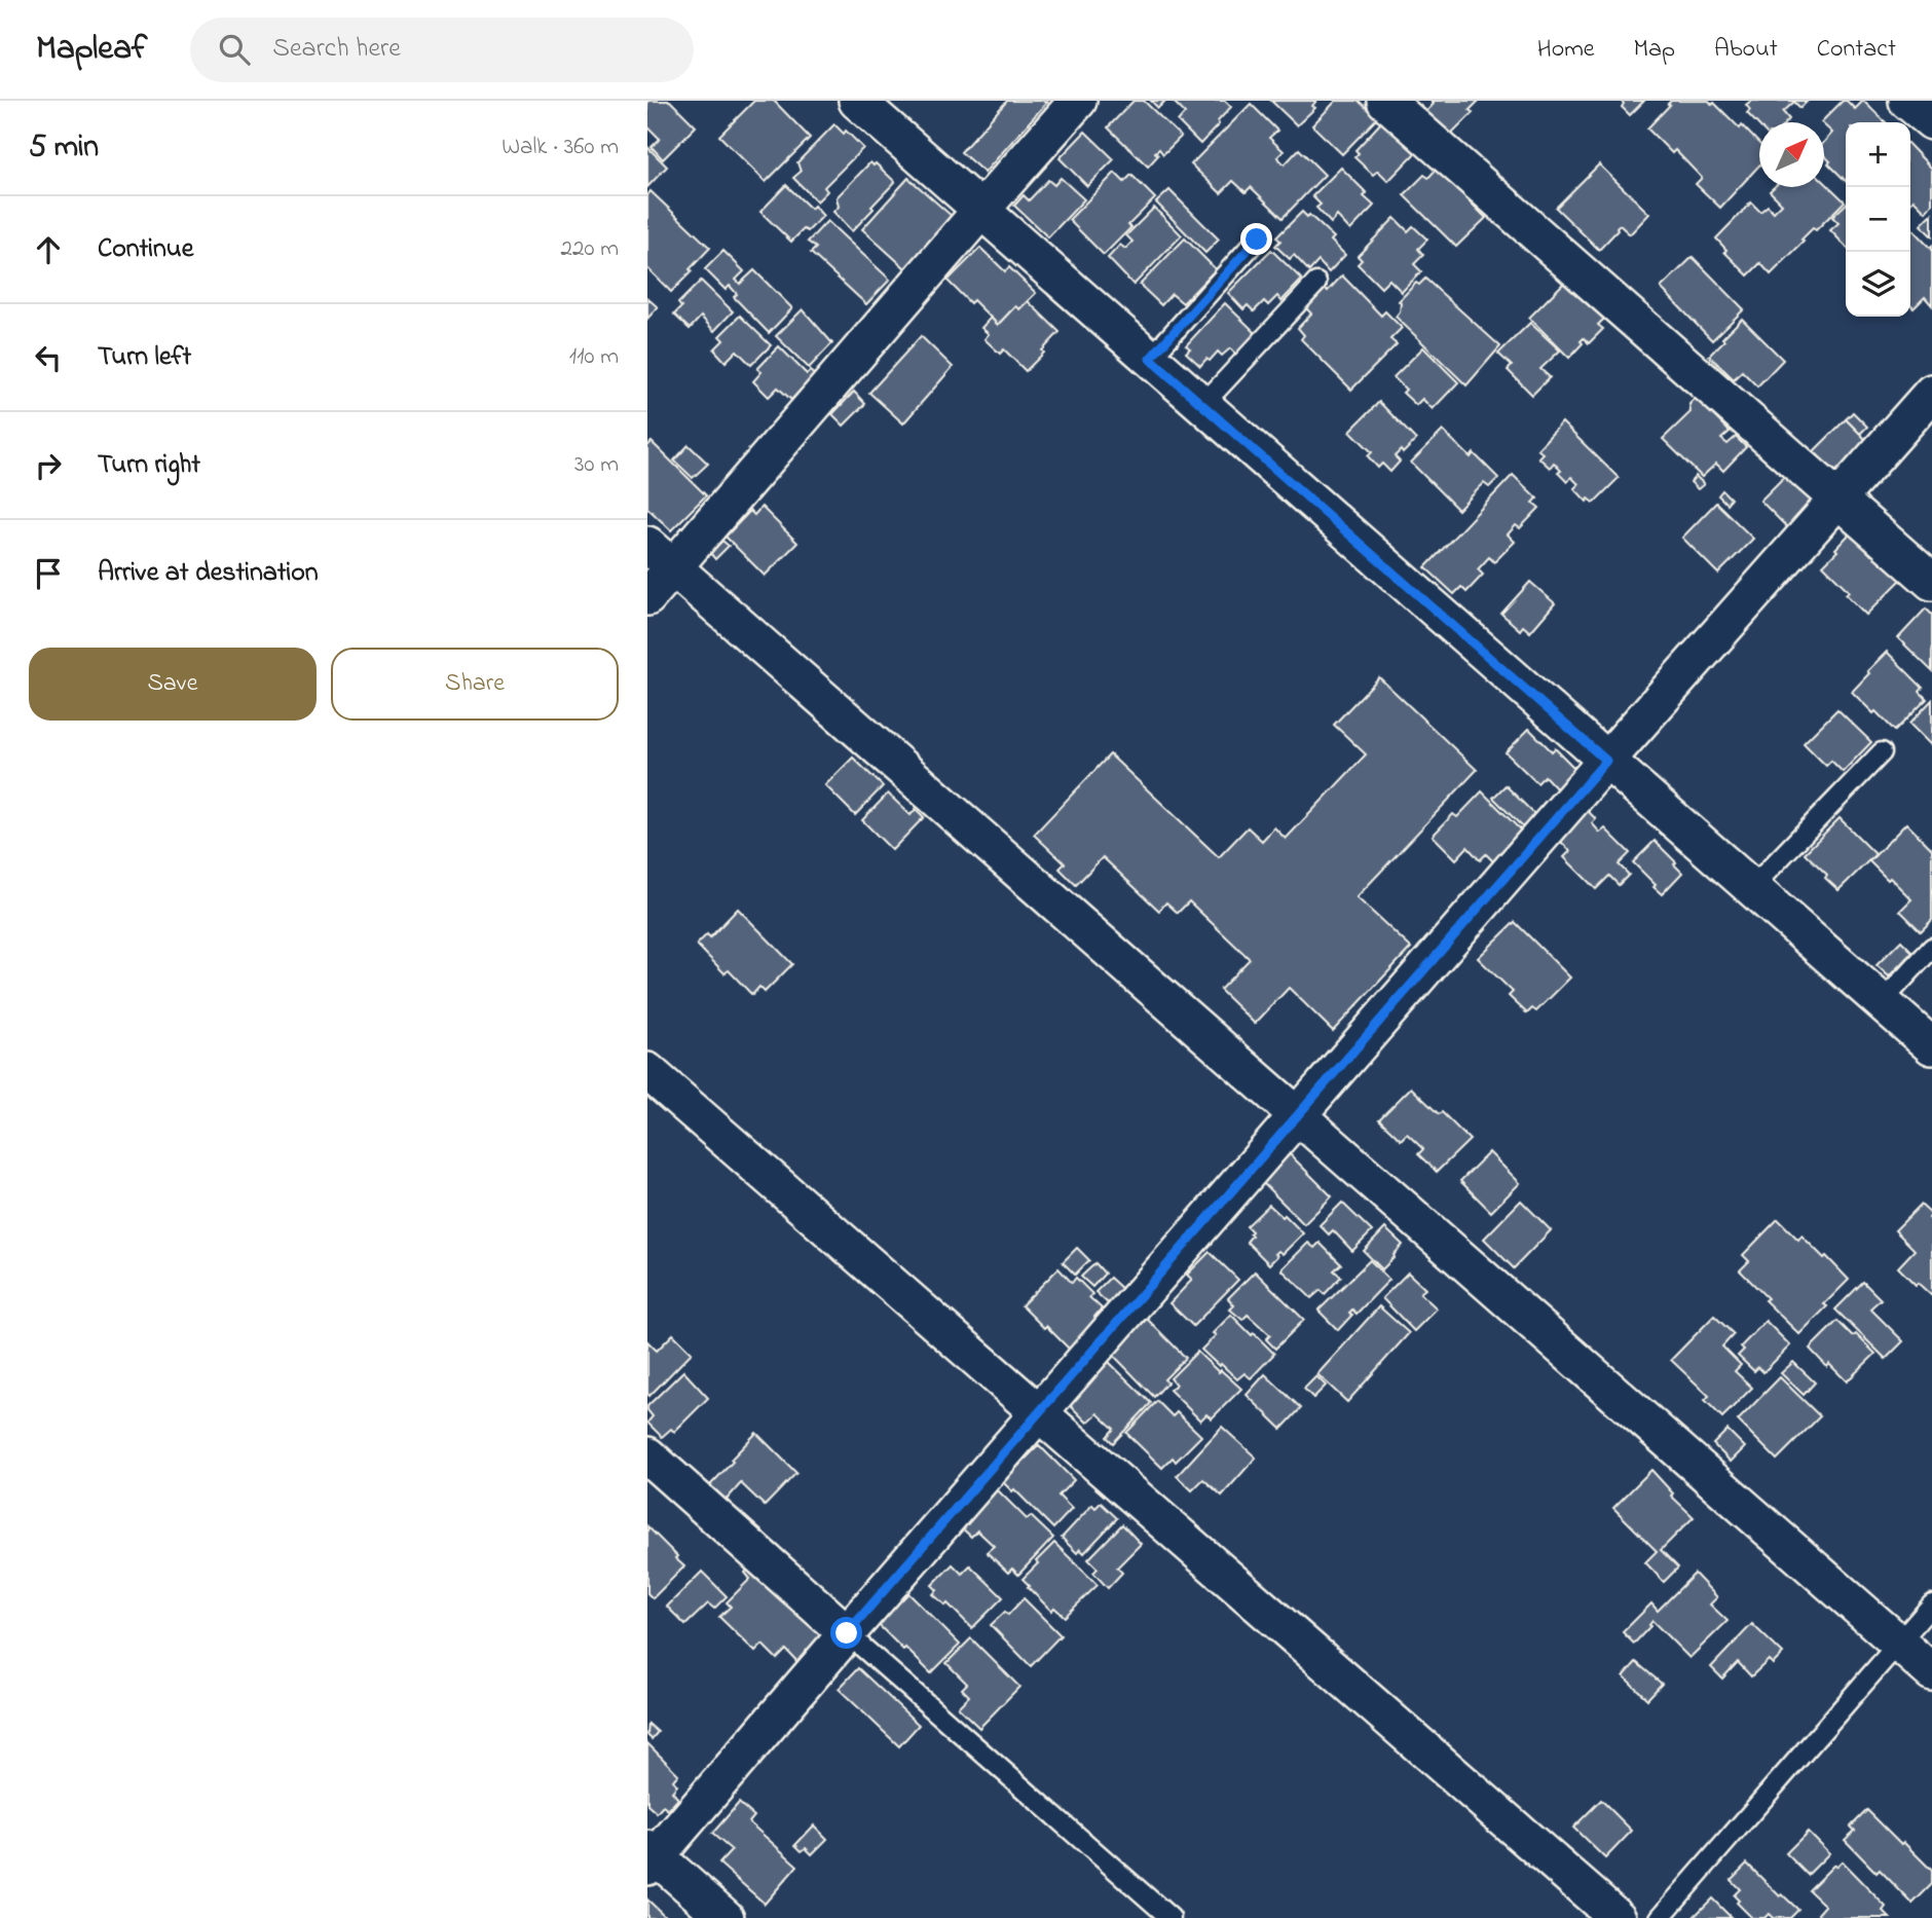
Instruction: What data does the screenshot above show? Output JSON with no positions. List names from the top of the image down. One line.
{"north":"top right","page":{"header":"Mapleaf","search":"Search here","nav":["Home","Map","About","Contact"],"heading":["5 min","Walk · 360 m"],"map_buttons":["+","−"],"list":[["Continue","220 m"],["Turn left","110 m"],["Turn right","30 m"],"Arrive at destination"],"buttons":["Save","Share"]}}
